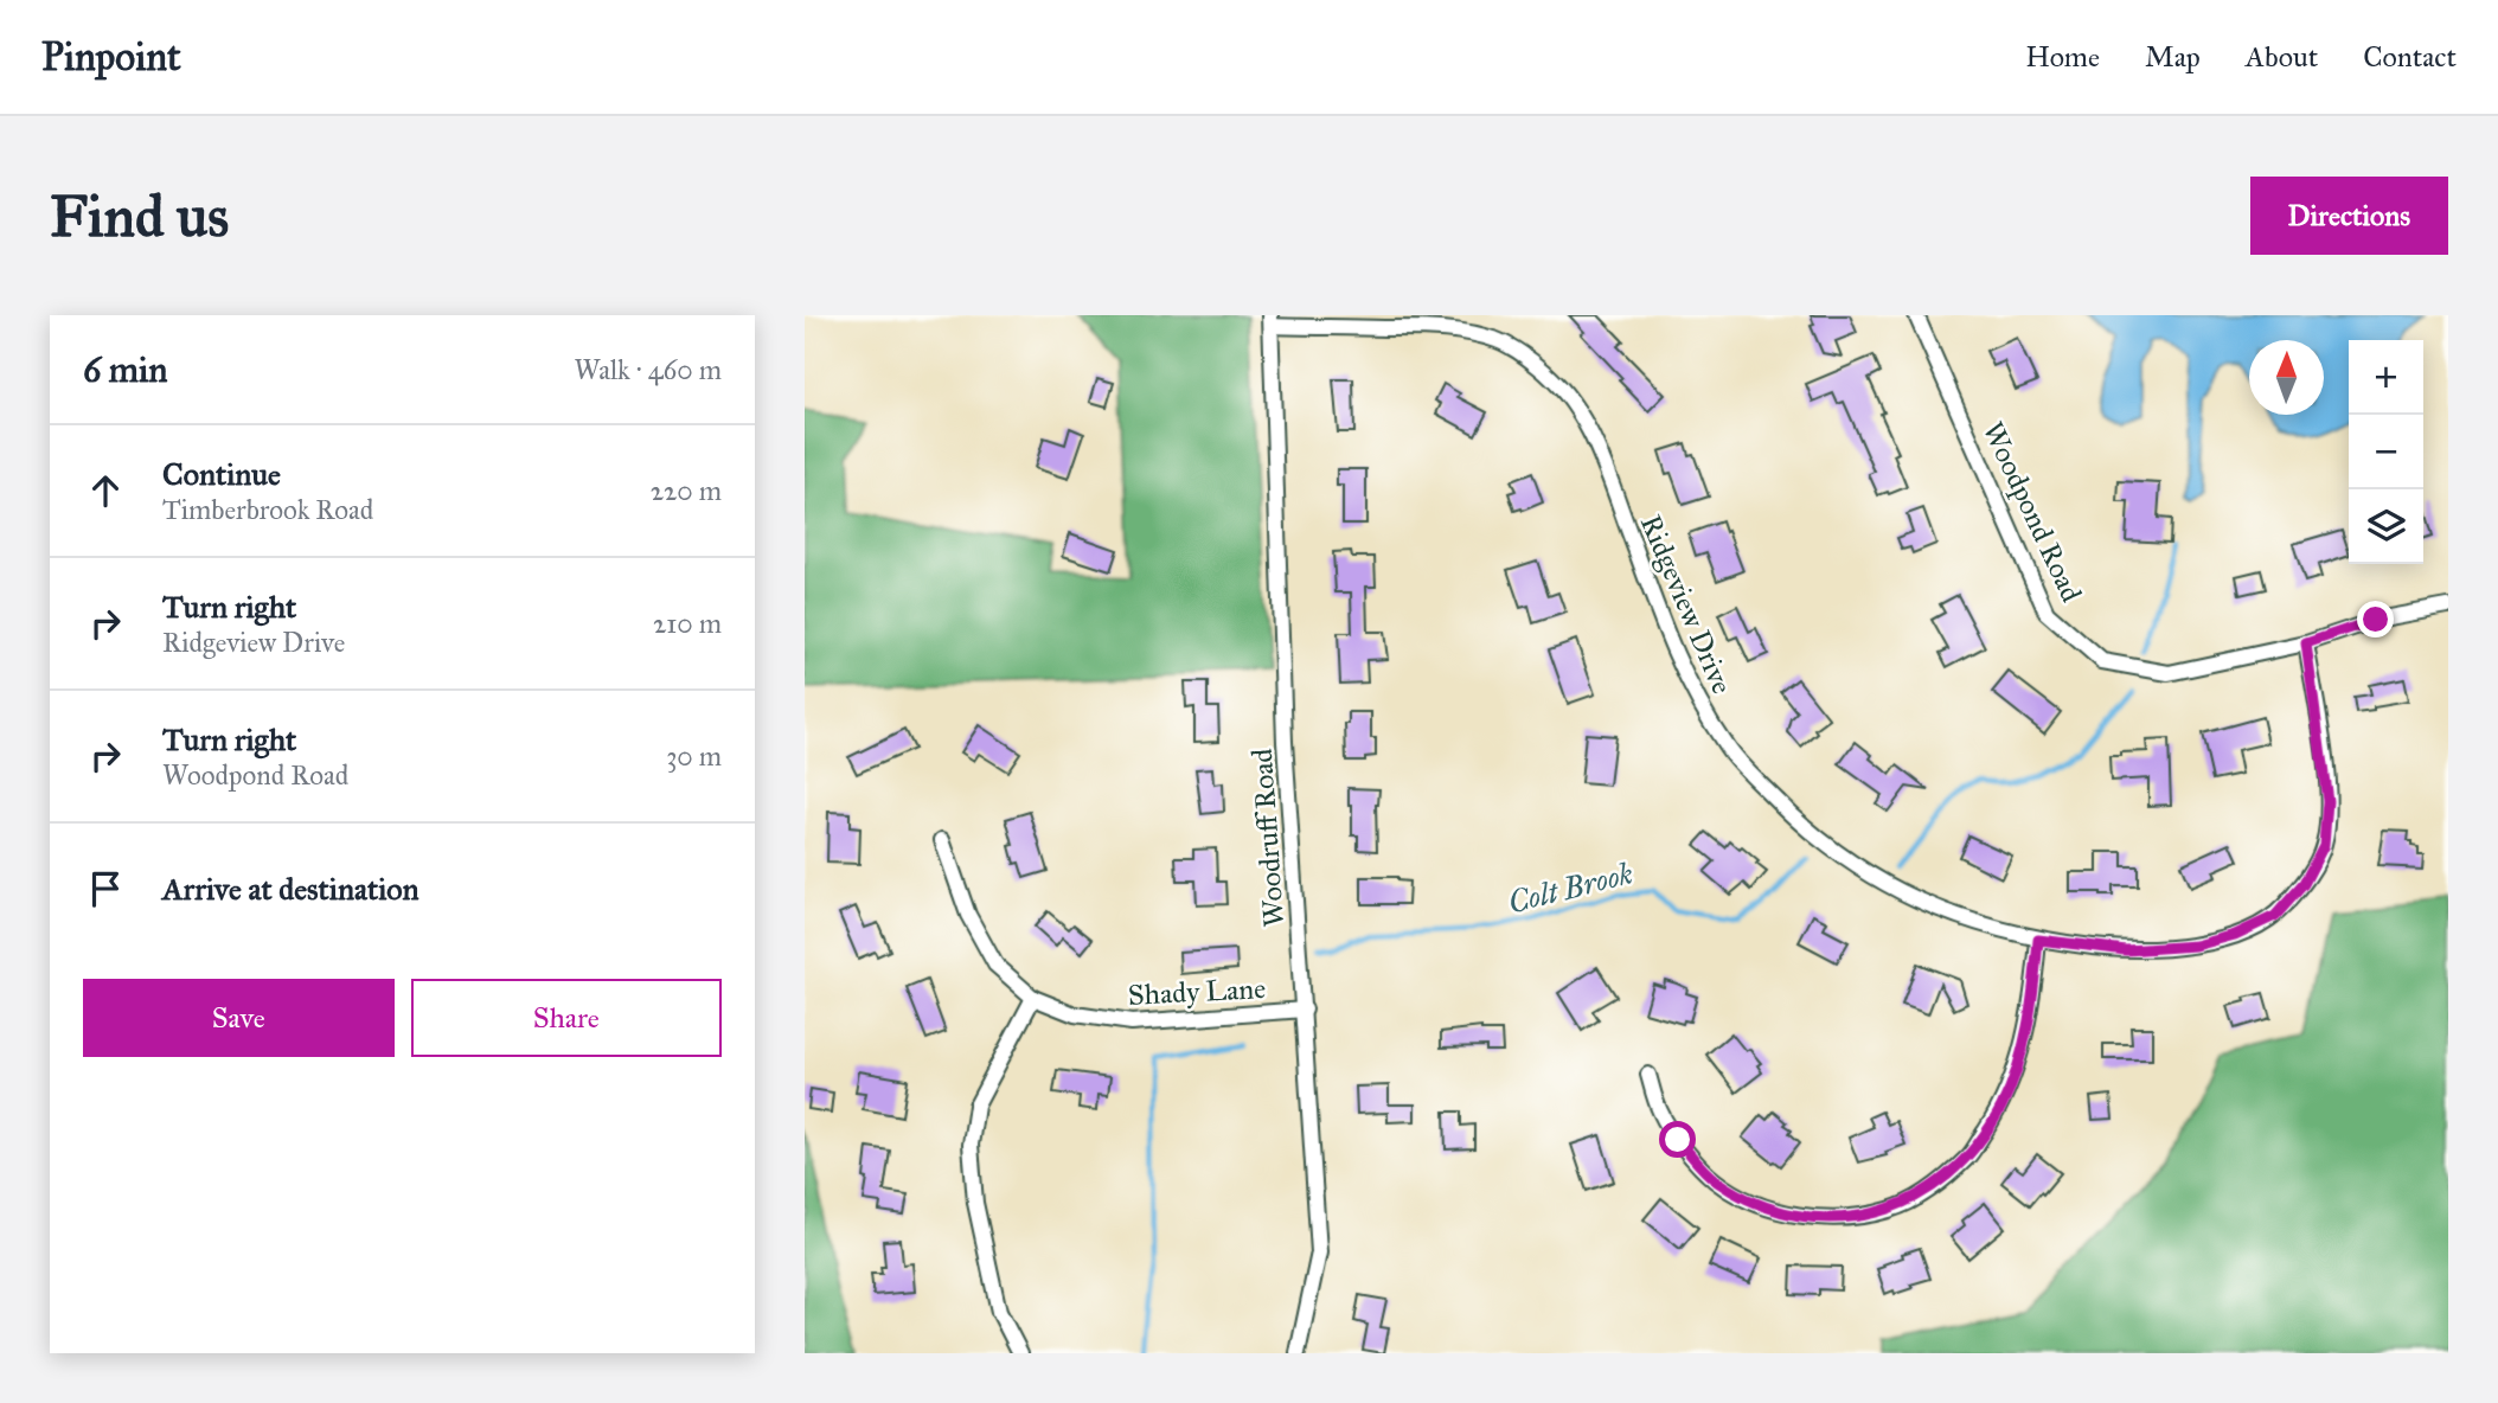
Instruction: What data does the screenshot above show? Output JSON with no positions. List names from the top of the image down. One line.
{"streets":{"street":["Woodpond Road","Ridgeview Drive","Woodruff Road","Shady Lane"]},"crossings":[["Woodpond Road","Ridgeview Drive"],["Ridgeview Drive","Woodruff Road"],["Woodruff Road","Shady Lane"]],"water":["Colt Brook"],"north":"top","page":{"header":"Pinpoint","nav":["Home","Map","About","Contact"],"buttons":["Directions",["Save","Share"]],"title":"Find us","heading":["6 min","Walk · 460 m"],"map_buttons":["+","−"],"list":[["Continue","Timberbrook Road","220 m"],["Turn right","Ridgeview Drive","210 m"],["Turn right","Woodpond Road","30 m"],"Arrive at destination"]}}
